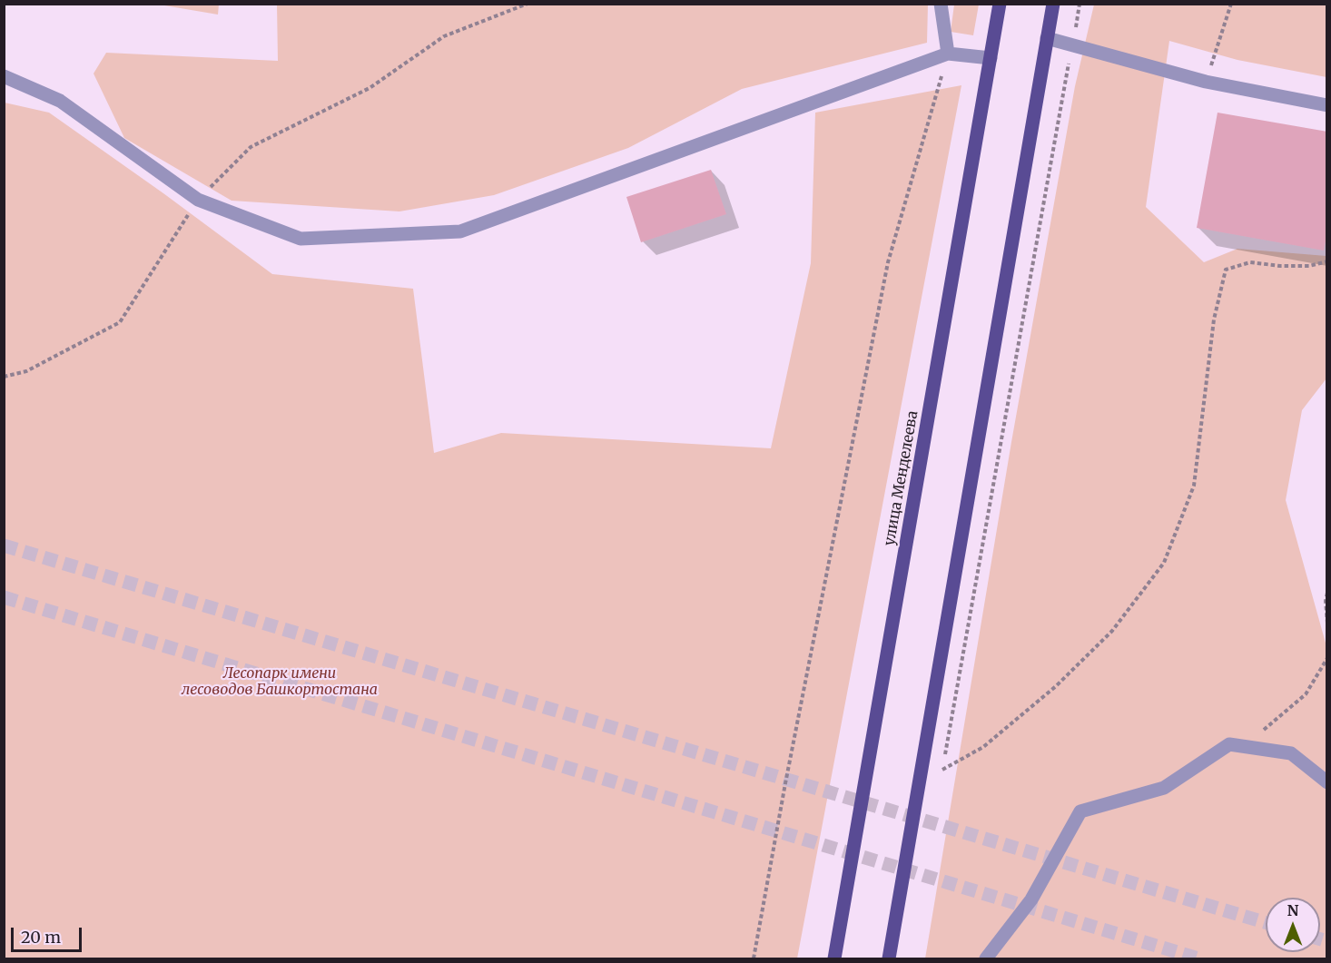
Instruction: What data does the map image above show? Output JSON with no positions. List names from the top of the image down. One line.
{"streets":{"main road":["улица Менделеева"]},"parks":["Лесопарк имени лесоводов Башкортостана"],"scale_bar":"20 m","north":"top"}
